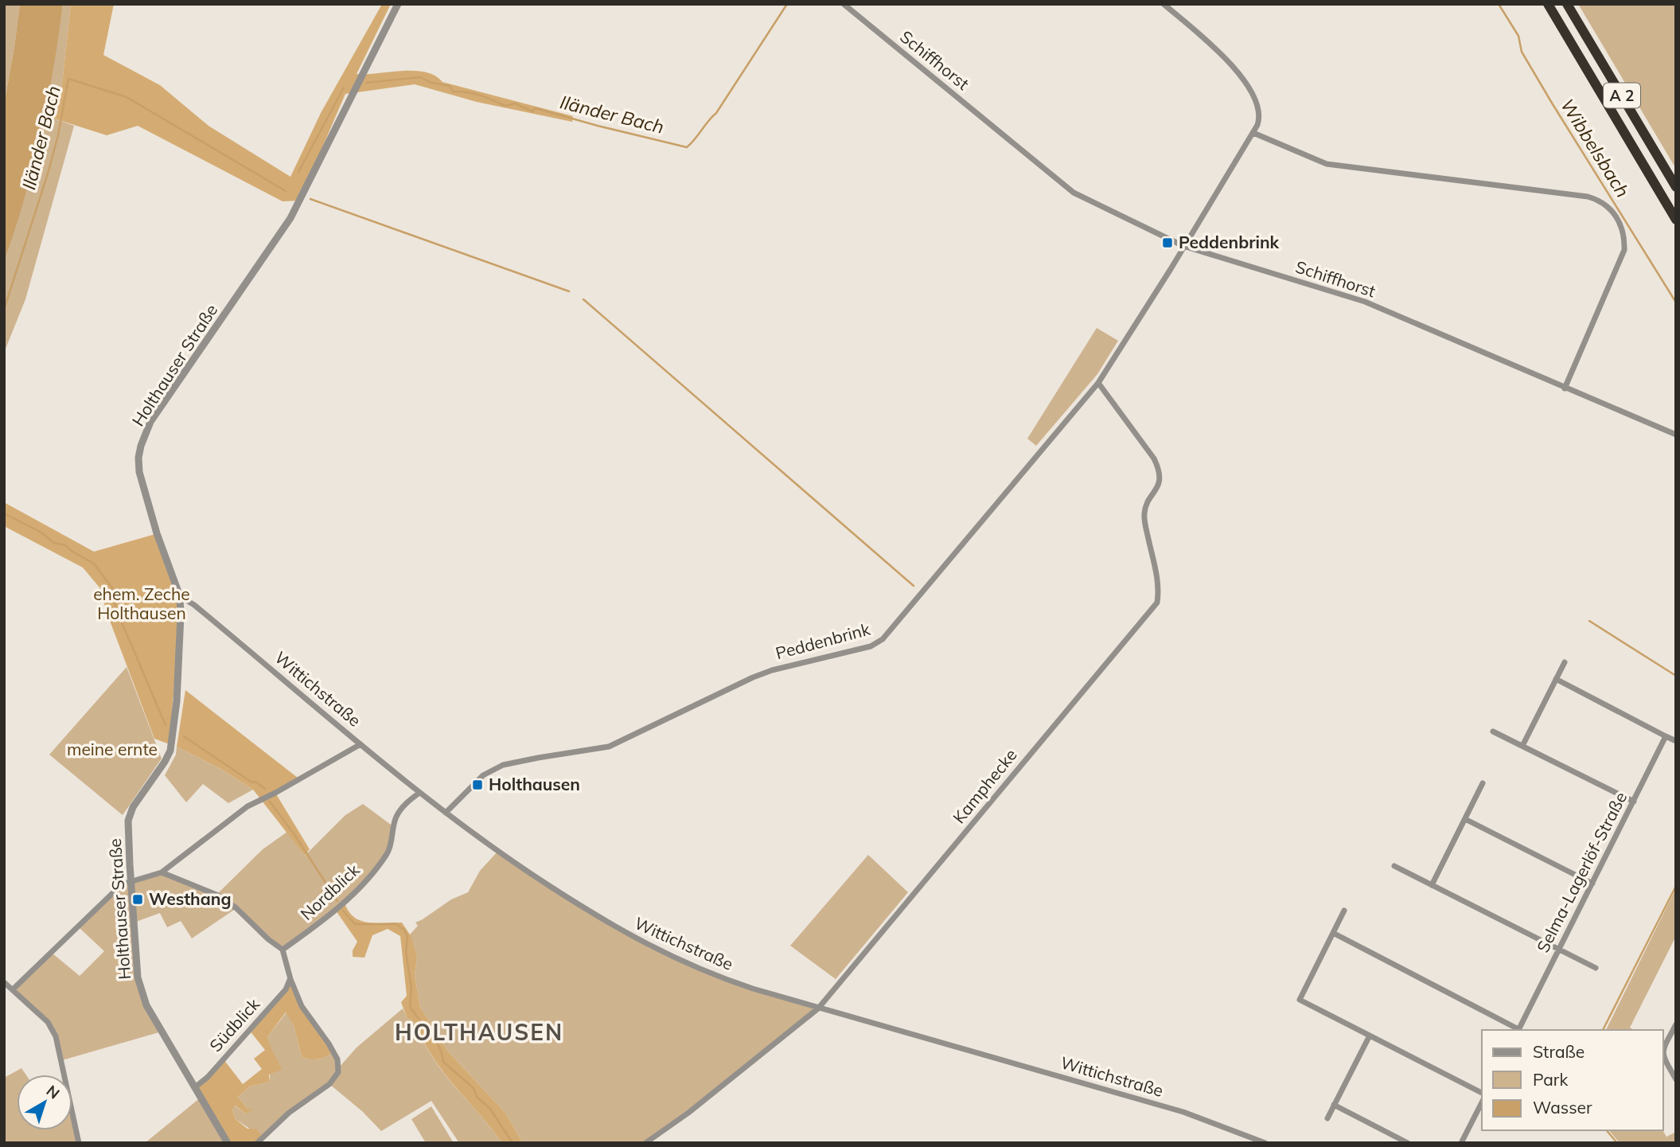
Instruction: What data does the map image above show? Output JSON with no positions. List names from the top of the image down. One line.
{"streets":{"highway":["A 2"],"street":["Schiffhorst","Holthauser Straße","Peddenbrink","Wittichstraße","Kamphecke","Selma-Lagerlöf-Straße","Nordblick","Südblick"]},"crossings":[["Schiffhorst","Peddenbrink"],["Holthauser Straße","Wittichstraße"],["Holthauser Straße","Südblick"],["Peddenbrink","Wittichstraße"],["Peddenbrink","Kamphecke"],["Wittichstraße","Kamphecke"],["Wittichstraße","Nordblick"]],"districts":["HOLTHAUSEN"],"water":["Iländer Bach","Wibbelsbach"],"parks":["ehem. Zeche Holthausen","meine ernte"],"places":{"transit":["Peddenbrink","Holthausen","Westhang"]},"legend":["Straße","Park","Wasser"],"north":"top right"}
